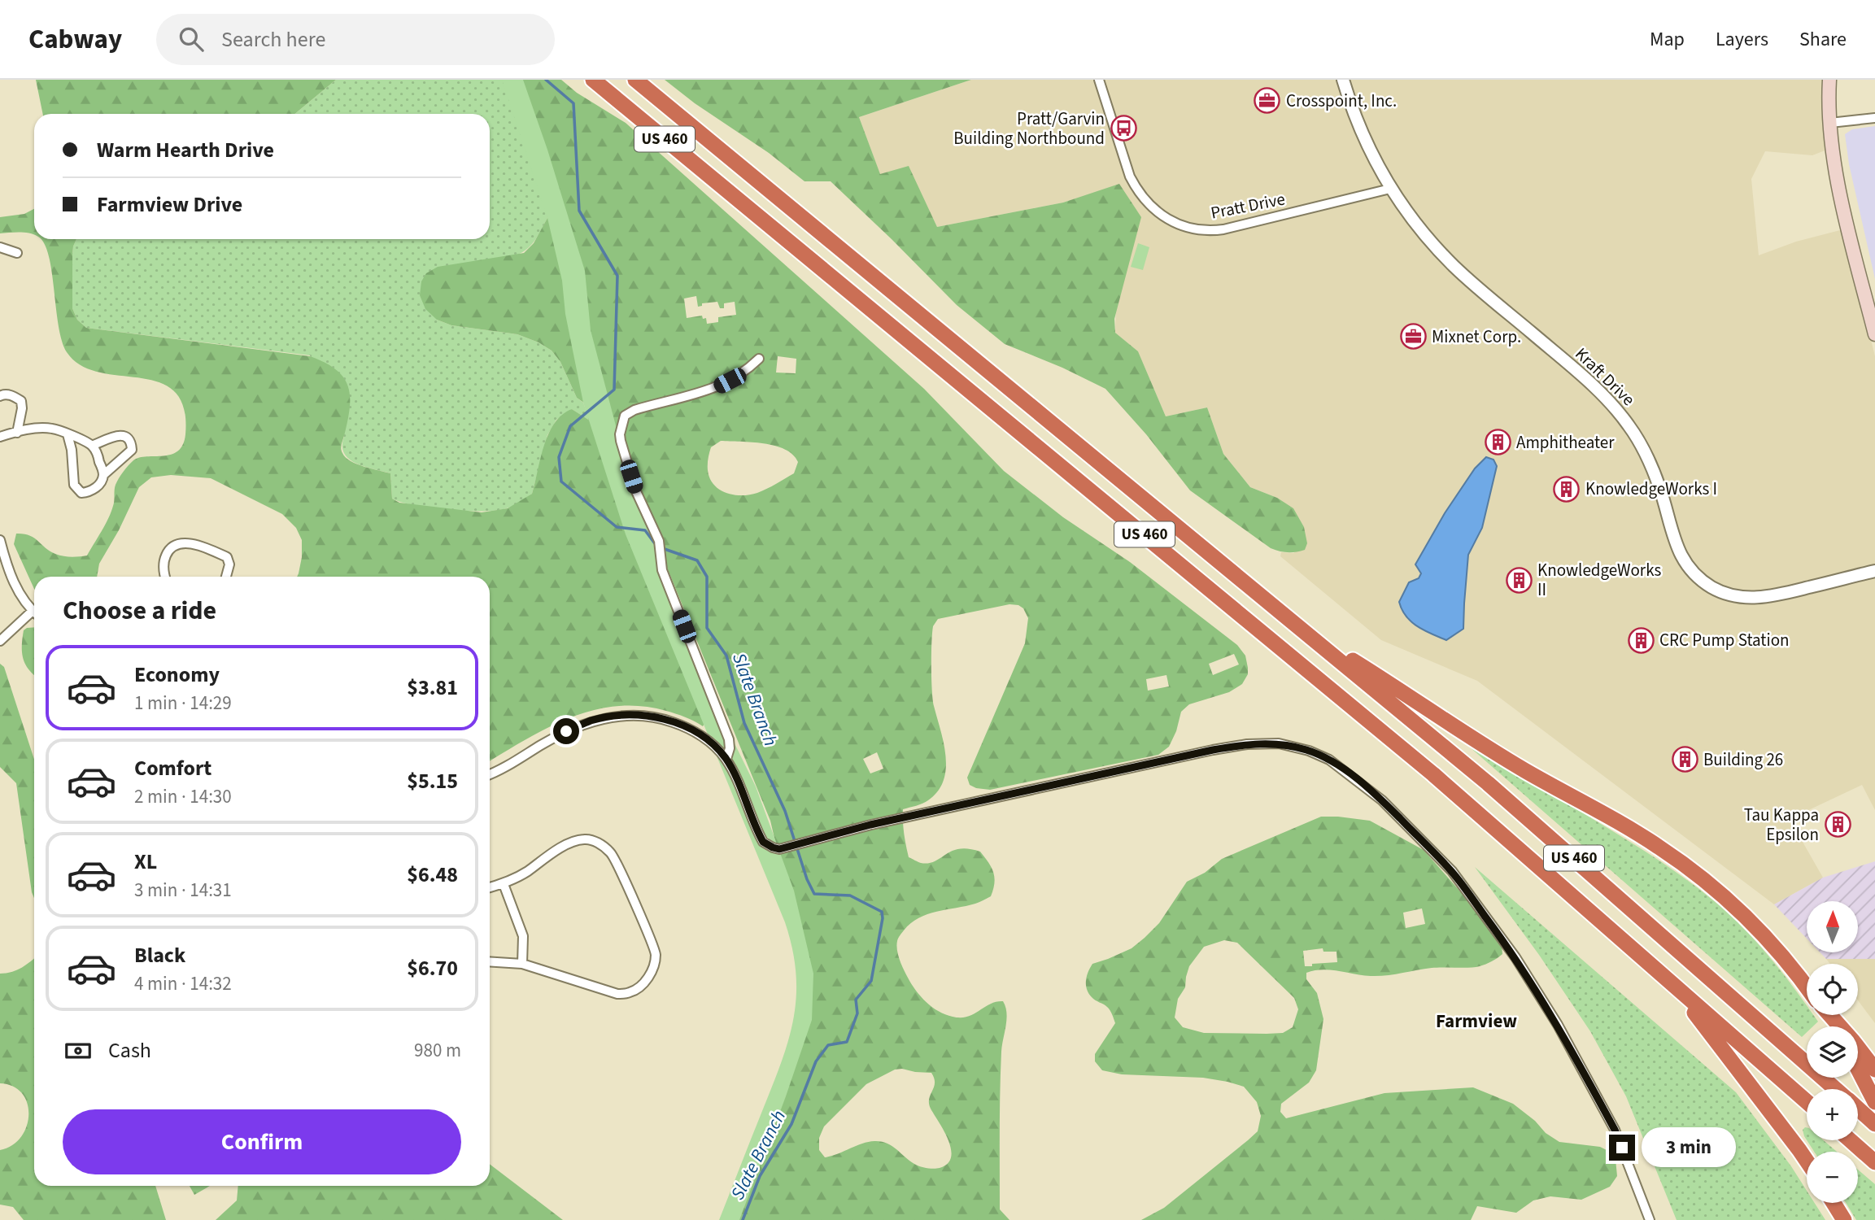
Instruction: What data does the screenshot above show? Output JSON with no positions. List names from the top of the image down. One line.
{"streets":{"highway":["US 460"],"street":["Pratt Drive","Kraft Drive"]},"crossings":[["Pratt Drive","Kraft Drive"]],"districts":["Farmview"],"water":["Slate Branch"],"places":{"office":["Crosspoint, Inc.","Mixnet Corp."],"bus stop":["Pratt/Garvin Building Northbound"],"building":["Amphitheater","KnowledgeWorks I","KnowledgeWorks II","CRC Pump Station","Building 26","Tau Kappa Epsilon"]},"north":"top","page":{"header":"Cabway","search":"Search here","nav":["Map","Layers","Share"],"banner":["Warm Hearth Drive","Farmview Drive"],"heading":"Choose a ride","list":[{"name":"Economy","note":"1 min · 14:29","value":"$3.81"},{"name":"Comfort","note":"2 min · 14:30","value":"$5.15"},{"name":"XL","note":"3 min · 14:31","value":"$6.48"},{"name":"Black","note":"4 min · 14:32","value":"$6.70"}],"map_buttons":["+","−"],"pay":["Cash","980 m"],"buttons":"Confirm","bubble":"3 min"}}
